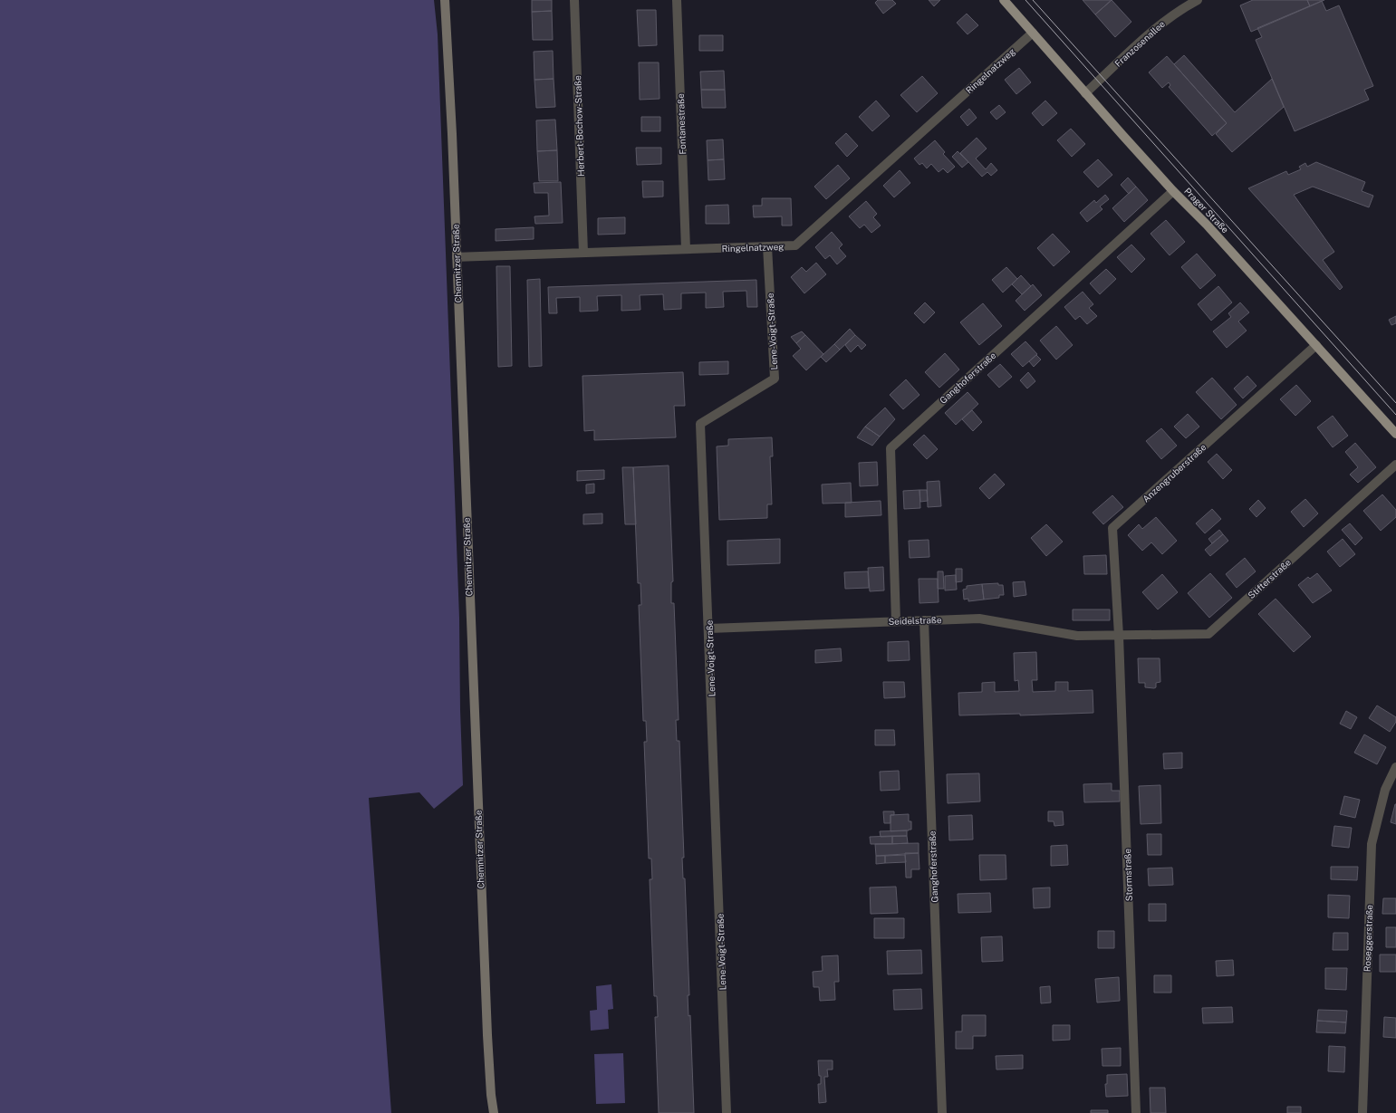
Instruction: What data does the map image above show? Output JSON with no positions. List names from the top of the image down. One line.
{"streets":{"main road":["Prager Straße","Chemnitzer Straße"],"street":["Franzosenallee","Ringelnatzweg","Fontanestraße","Herbert-Bochow-Straße","Lene-Voigt-Straße","Ganghoferstraße","Anzengruberstraße","Stifterstraße","Seidelstraße","Stormstraße","Roseggerstraße"]},"crossings":[["Franzosenallee","Prager Straße"],["Ringelnatzweg","Fontanestraße"],["Ringelnatzweg","Herbert-Bochow-Straße"],["Ringelnatzweg","Prager Straße"],["Ringelnatzweg","Chemnitzer Straße"],["Ringelnatzweg","Lene-Voigt-Straße"],["Prager Straße","Ganghoferstraße"],["Prager Straße","Anzengruberstraße"],["Lene-Voigt-Straße","Seidelstraße"],["Ganghoferstraße","Seidelstraße"],["Anzengruberstraße","Stifterstraße"],["Anzengruberstraße","Seidelstraße"],["Anzengruberstraße","Stormstraße"],["Stifterstraße","Seidelstraße"],["Stifterstraße","Stormstraße"],["Seidelstraße","Stormstraße"]]}
